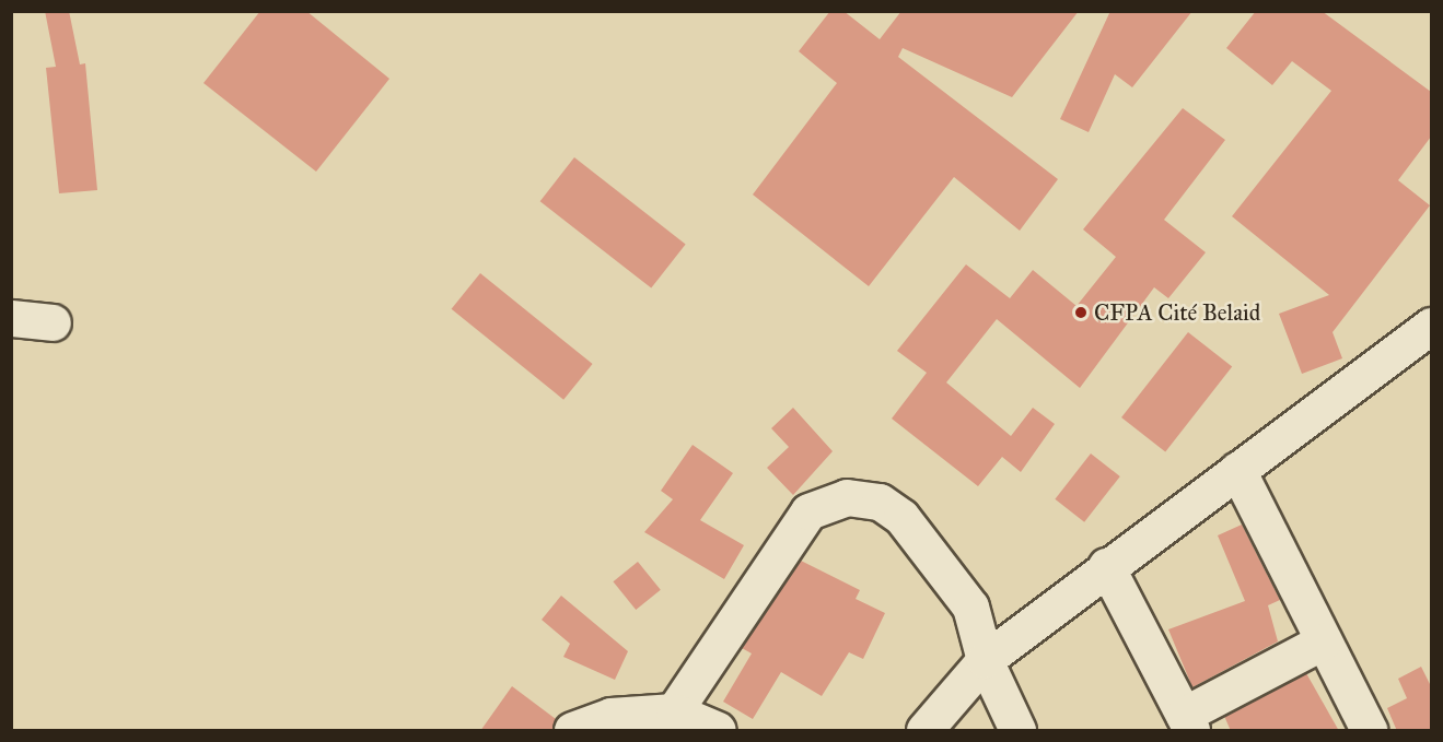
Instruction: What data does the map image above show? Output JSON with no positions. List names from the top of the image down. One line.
{"places":["CFPA Cité Belaid"]}
